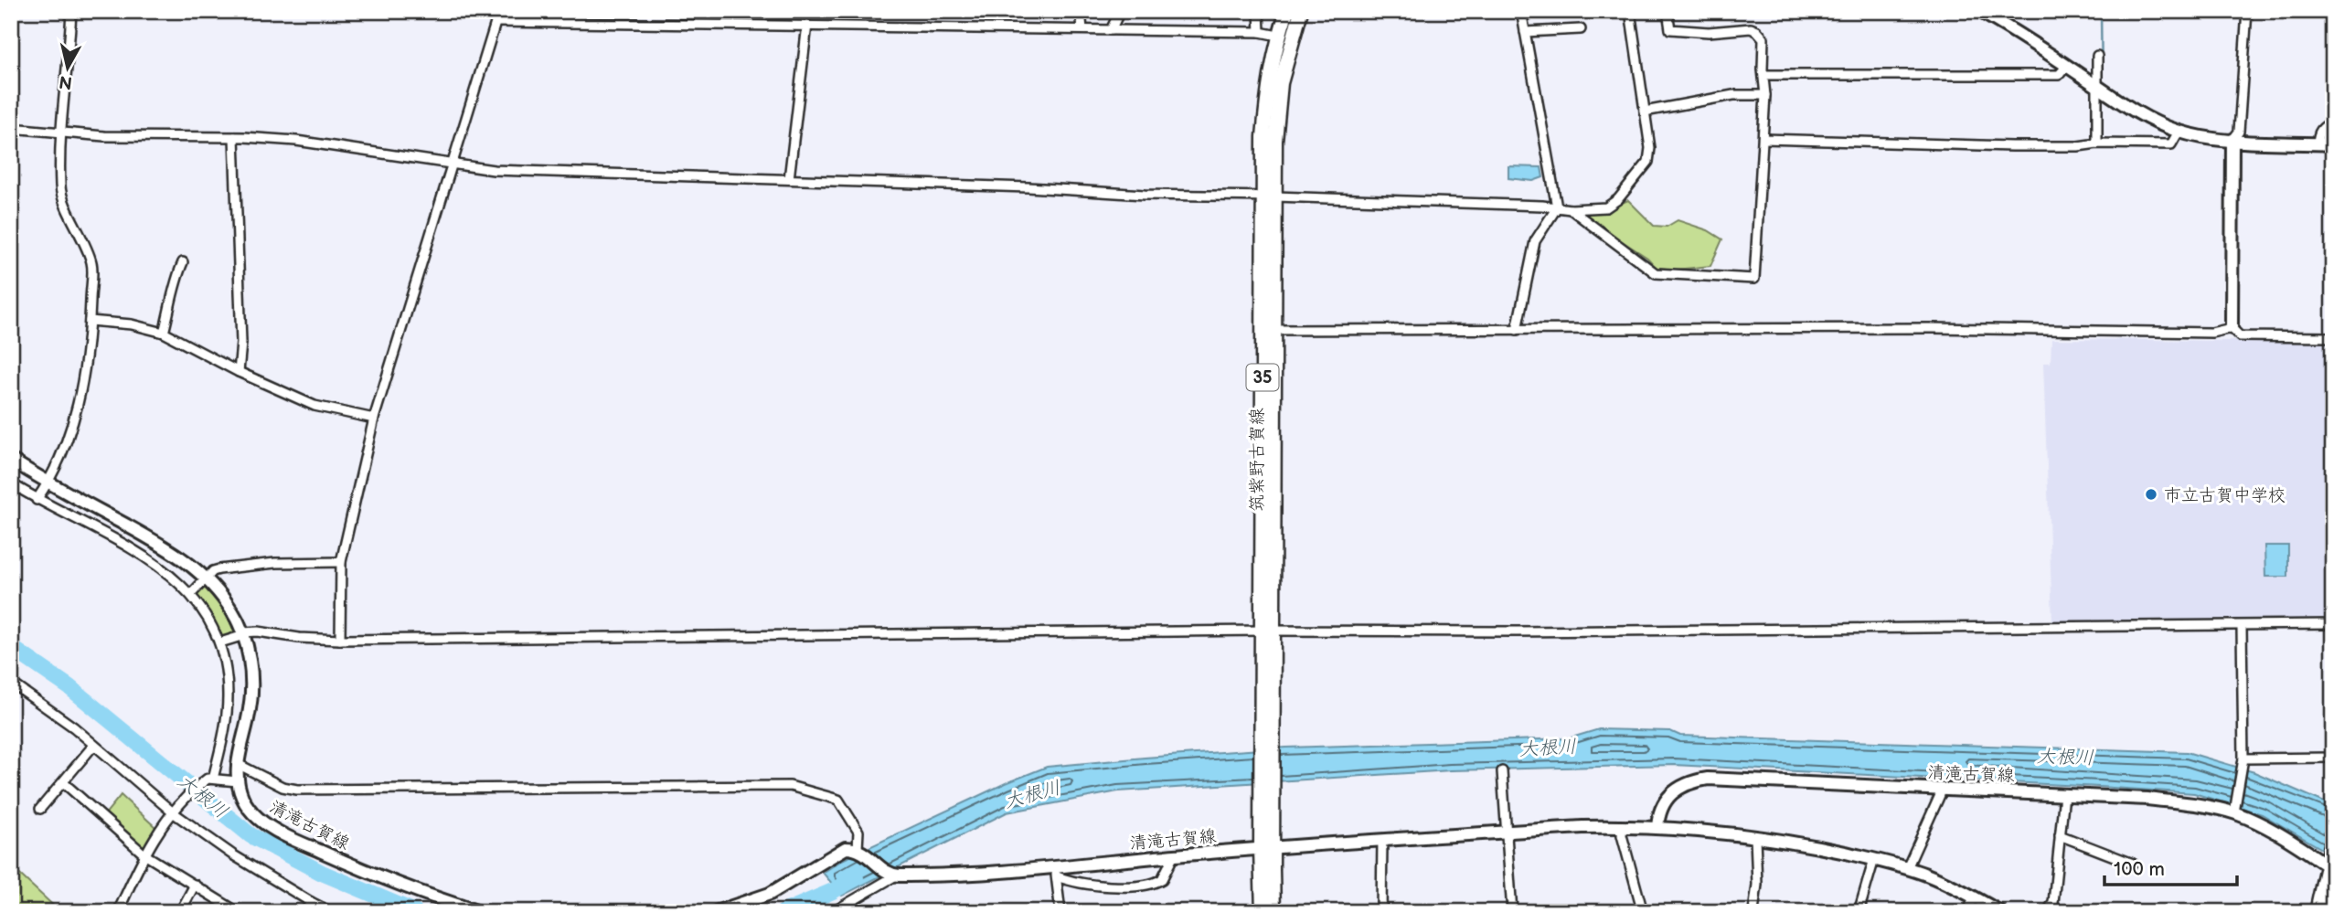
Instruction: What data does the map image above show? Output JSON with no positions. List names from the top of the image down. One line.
{"streets":{"main road":["35","筑紫野古賀線","清滝古賀線"]},"crossings":[["筑紫野古賀線","清滝古賀線"]],"water":["大根川"],"places":["市立古賀中学校"],"scale_bar":"100 m","north":"bottom"}
